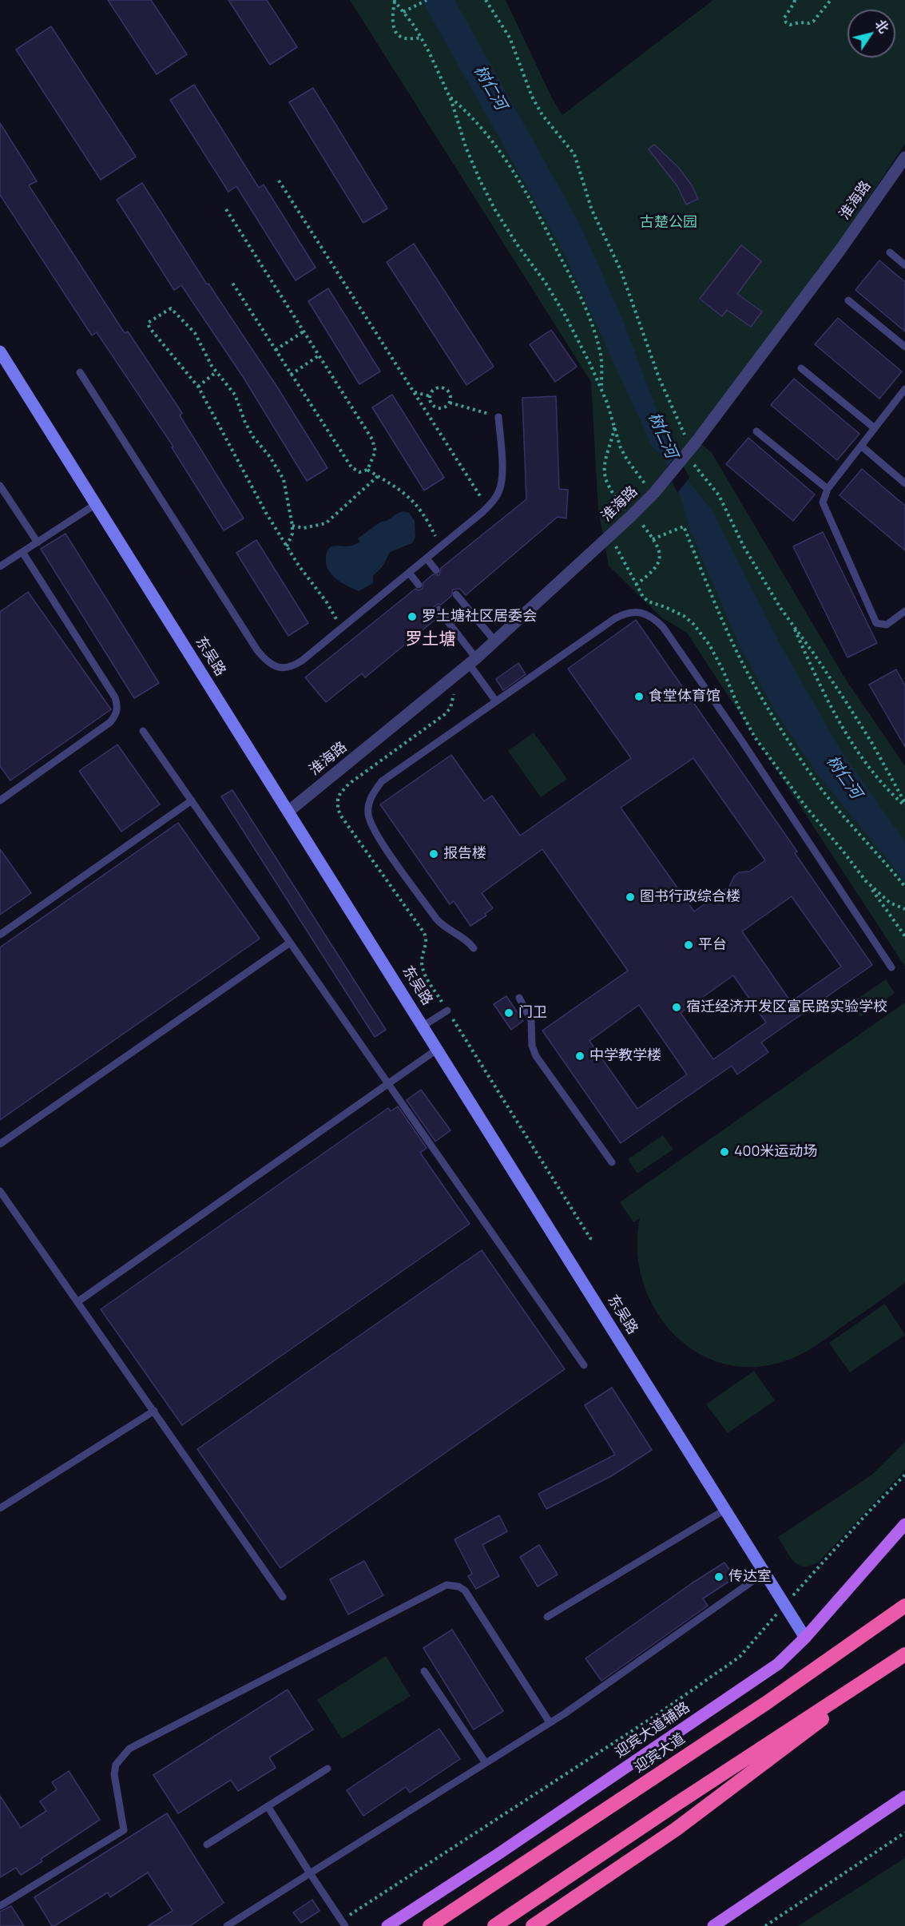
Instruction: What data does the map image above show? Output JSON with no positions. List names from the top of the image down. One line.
{"streets":{"highway":["迎宾大道"],"main road":["迎宾大道辅路"],"street":["淮海路","东吴路"]},"crossings":[["淮海路","东吴路"],["东吴路","迎宾大道辅路"]],"districts":["罗土塘"],"water":["树仁河"],"parks":["古楚公园"],"places":["罗土塘社区居委会","食堂体育馆","报告楼","图书行政综合楼","平台","宿迁经济开发区富民路实验学校","门卫","中学教学楼","400米运动场","传达室"],"north":"top right"}
